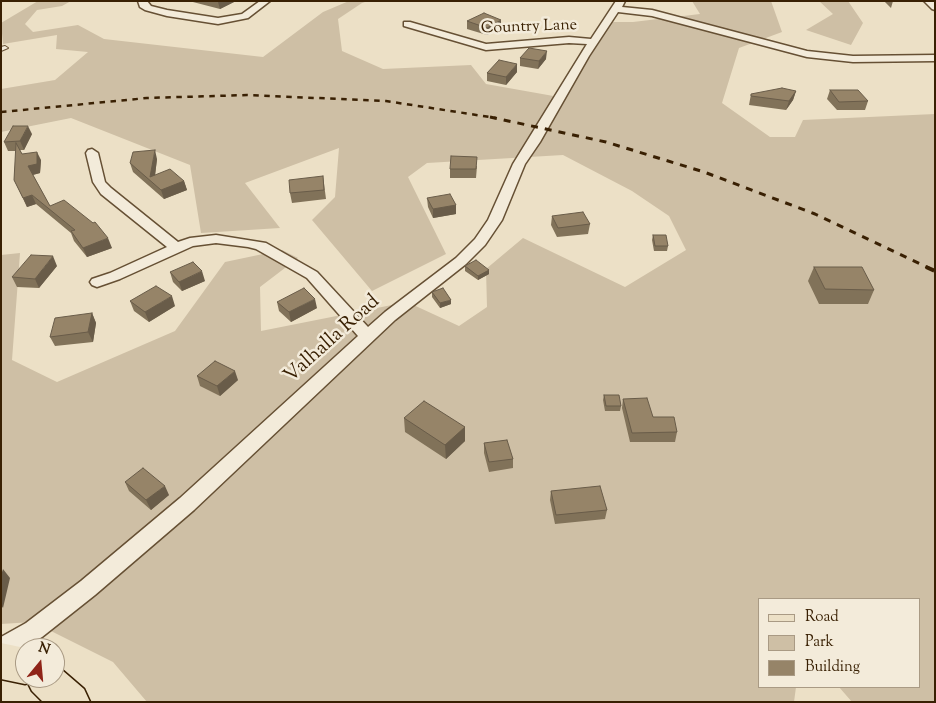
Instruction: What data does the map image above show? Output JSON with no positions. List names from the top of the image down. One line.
{"streets":{"street":["Country Lane","Valhalla Road"]},"crossings":[["Country Lane","Valhalla Road"]],"legend":["Road","Park","Building"],"north":"top"}
